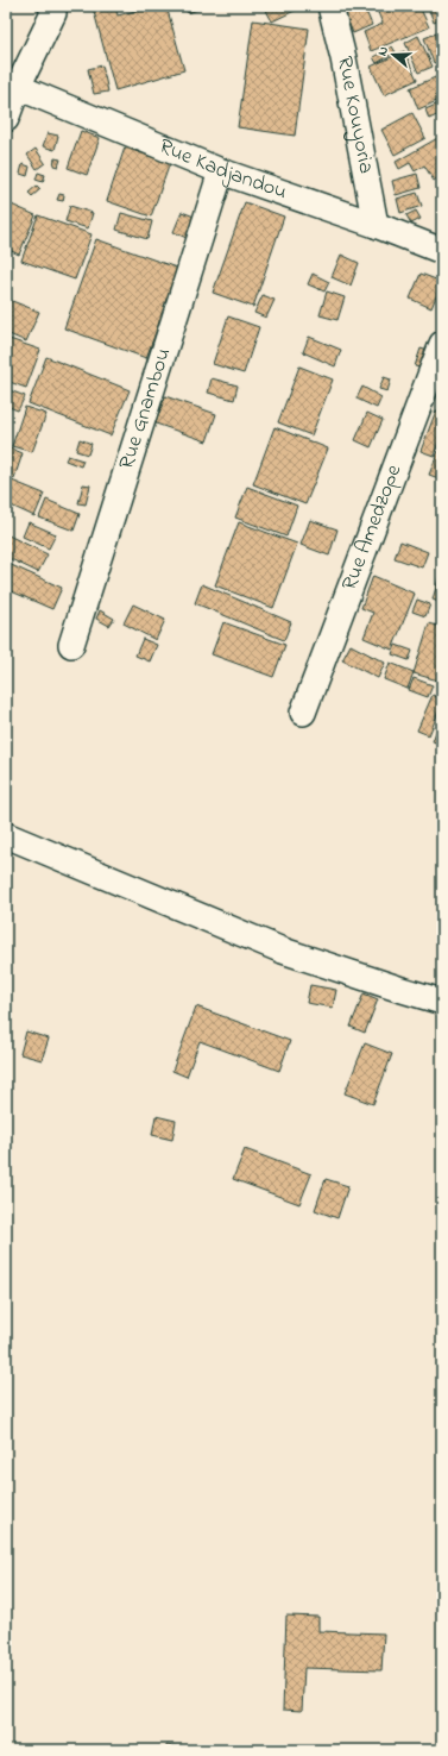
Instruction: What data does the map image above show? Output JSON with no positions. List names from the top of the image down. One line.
{"streets":{"street":["Rue Kouyoria","Rue Kadjandou","Rue Gnambou","Rue Amedzope"]},"crossings":[["Rue Kouyoria","Rue Kadjandou"],["Rue Kadjandou","Rue Gnambou"]],"north":"left"}
